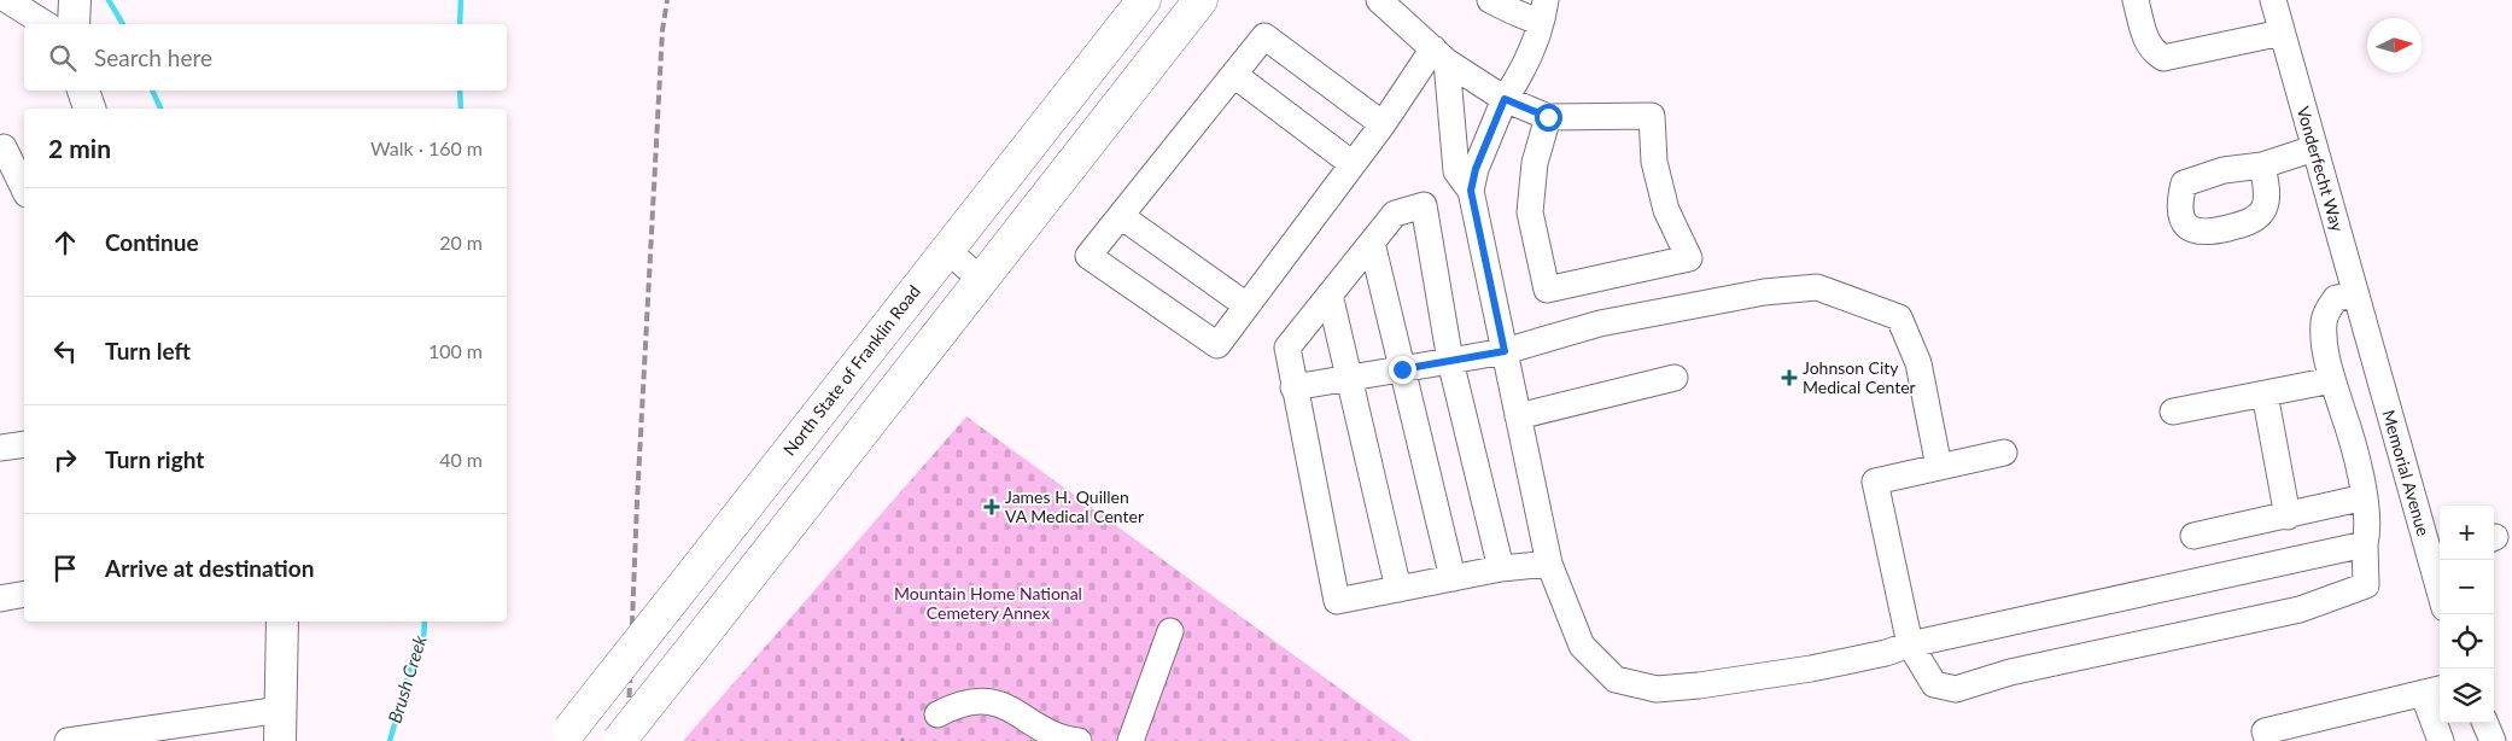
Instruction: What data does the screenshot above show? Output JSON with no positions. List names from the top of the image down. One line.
{"streets":{"highway":["North State of Franklin Road"],"street":["Vonderfecht Way","Memorial Avenue"]},"crossings":[["Vonderfecht Way","Memorial Avenue"]],"water":["Brush Creek"],"parks":["Mountain Home National Cemetery Annex"],"places":{"health":["Johnson City Medical Center","James H. Quillen VA Medical Center"]},"north":"right","page":{"search":"Search here","heading":["2 min","Walk · 160 m"],"list":[["Continue","20 m"],["Turn left","100 m"],["Turn right","40 m"],"Arrive at destination"],"map_buttons":["+","−"]}}
